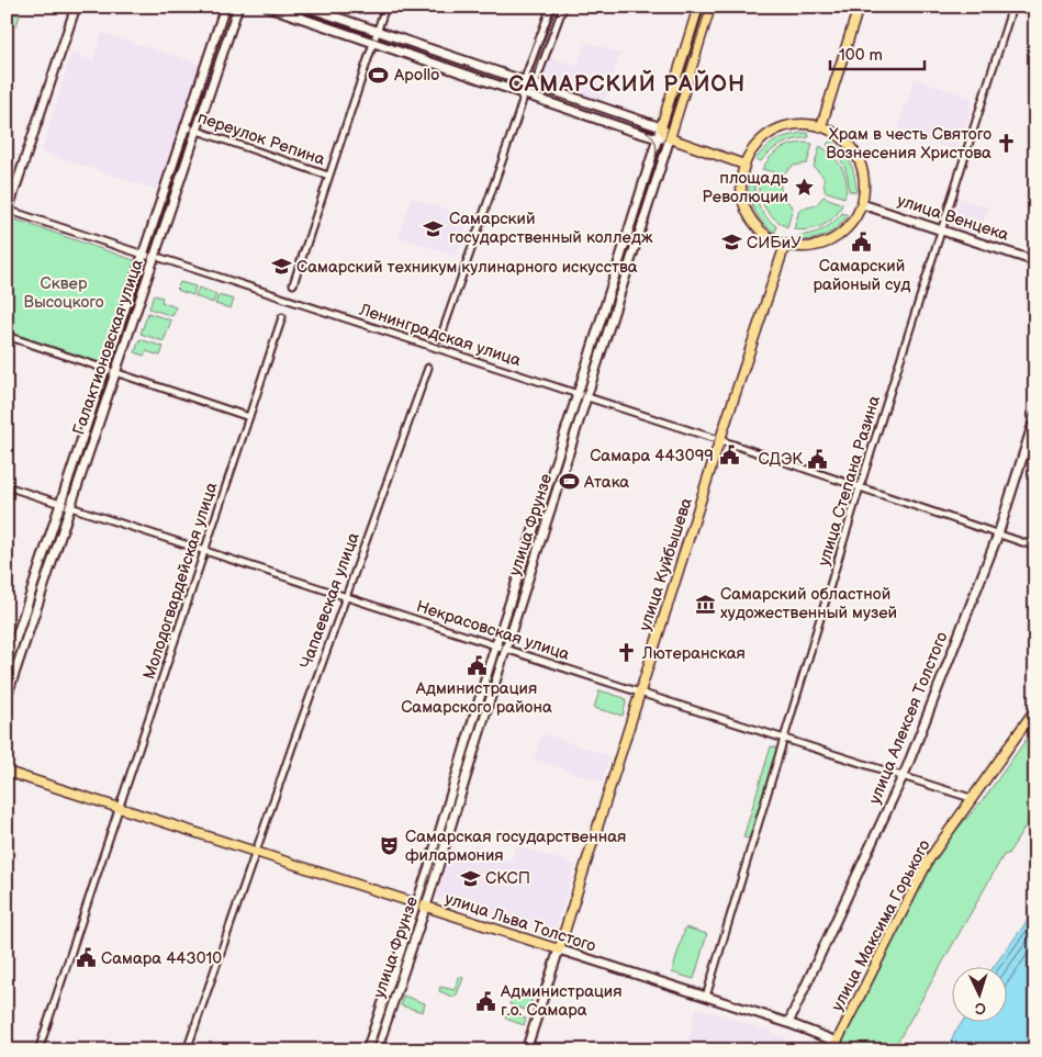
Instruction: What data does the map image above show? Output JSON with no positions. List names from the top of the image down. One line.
{"streets":{"main road":["улица Венцека","Галактионовская улица","улица Фрунзе","улица Куйбышева","улица Алексея Толстого","улица Льва Толстого","улица Максима Горького"],"street":["переулок Репина","Ленинградская улица","улица Степана Разина","Молодогвардейская улица","Чапаевская улица","Некрасовская улица"]},"crossings":[["переулок Репина","Галактионовская улица"],["улица Венцека","улица Степана Разина"],["улица Венцека","улица Куйбышева"],["Ленинградская улица","Галактионовская улица"],["Ленинградская улица","улица Степана Разина"],["Ленинградская улица","улица Фрунзе"],["Ленинградская улица","улица Куйбышева"],["Ленинградская улица","улица Алексея Толстого"],["Галактионовская улица","Некрасовская улица"],["улица Степана Разина","Некрасовская улица"],["улица Степана Разина","улица Льва Толстого"],["улица Фрунзе","Некрасовская улица"],["улица Фрунзе","улица Льва Толстого"],["улица Куйбышева","Некрасовская улица"],["улица Куйбышева","улица Льва Толстого"],["Молодогвардейская улица","Некрасовская улица"],["Молодогвардейская улица","улица Льва Толстого"],["Чапаевская улица","Некрасовская улица"],["Чапаевская улица","улица Льва Толстого"],["Некрасовская улица","улица Алексея Толстого"],["Некрасовская улица","улица Максима Горького"],["улица Алексея Толстого","улица Льва Толстого"],["улица Льва Толстого","улица Максима Горького"]],"districts":["САМАРСКИЙ РАЙОН"],"parks":["Сквер Высоцкого"],"places":{"sports":["Apollo","Атака"],"church":["Храм в честь Святого Вознесения Христова","Лютеранская"],"place":["площадь Революции"],"school or university":["Самарский государственный колледж","СИБиУ","Самарский техникум кулинарного искусства","СКСП"],"public building":["Самарский районый суд","Самара 443099","СДЭК","Администрация Самарского района","Самара 443010","Администрация г.о. Самара"],"museum":["Самарский областной художественный музей"],"theatre":["Самарская государственная филармония"]},"scale_bar":"100 m","north":"bottom"}
